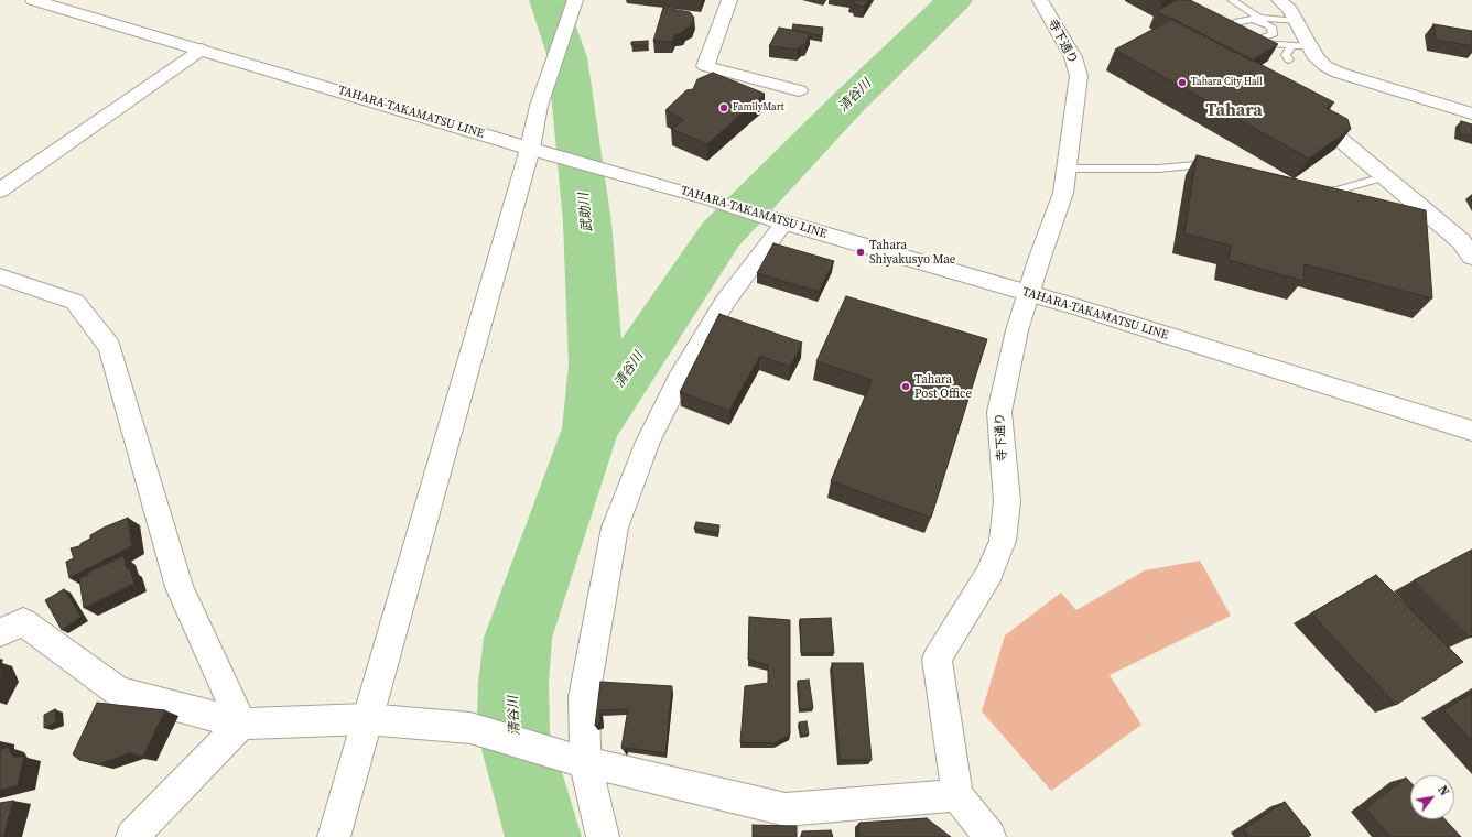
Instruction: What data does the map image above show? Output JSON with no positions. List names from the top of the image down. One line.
{"streets":{"street":["寺下通り","TAHARA-TAKAMATSU LINE"]},"crossings":[["寺下通り","TAHARA-TAKAMATSU LINE"]],"districts":["Tahara"],"water":["清谷川","武助川"],"places":["Tahara City Hall","FamilyMart","Tahara Shiyakusyo Mae","Tahara Post Office"],"north":"top right"}
